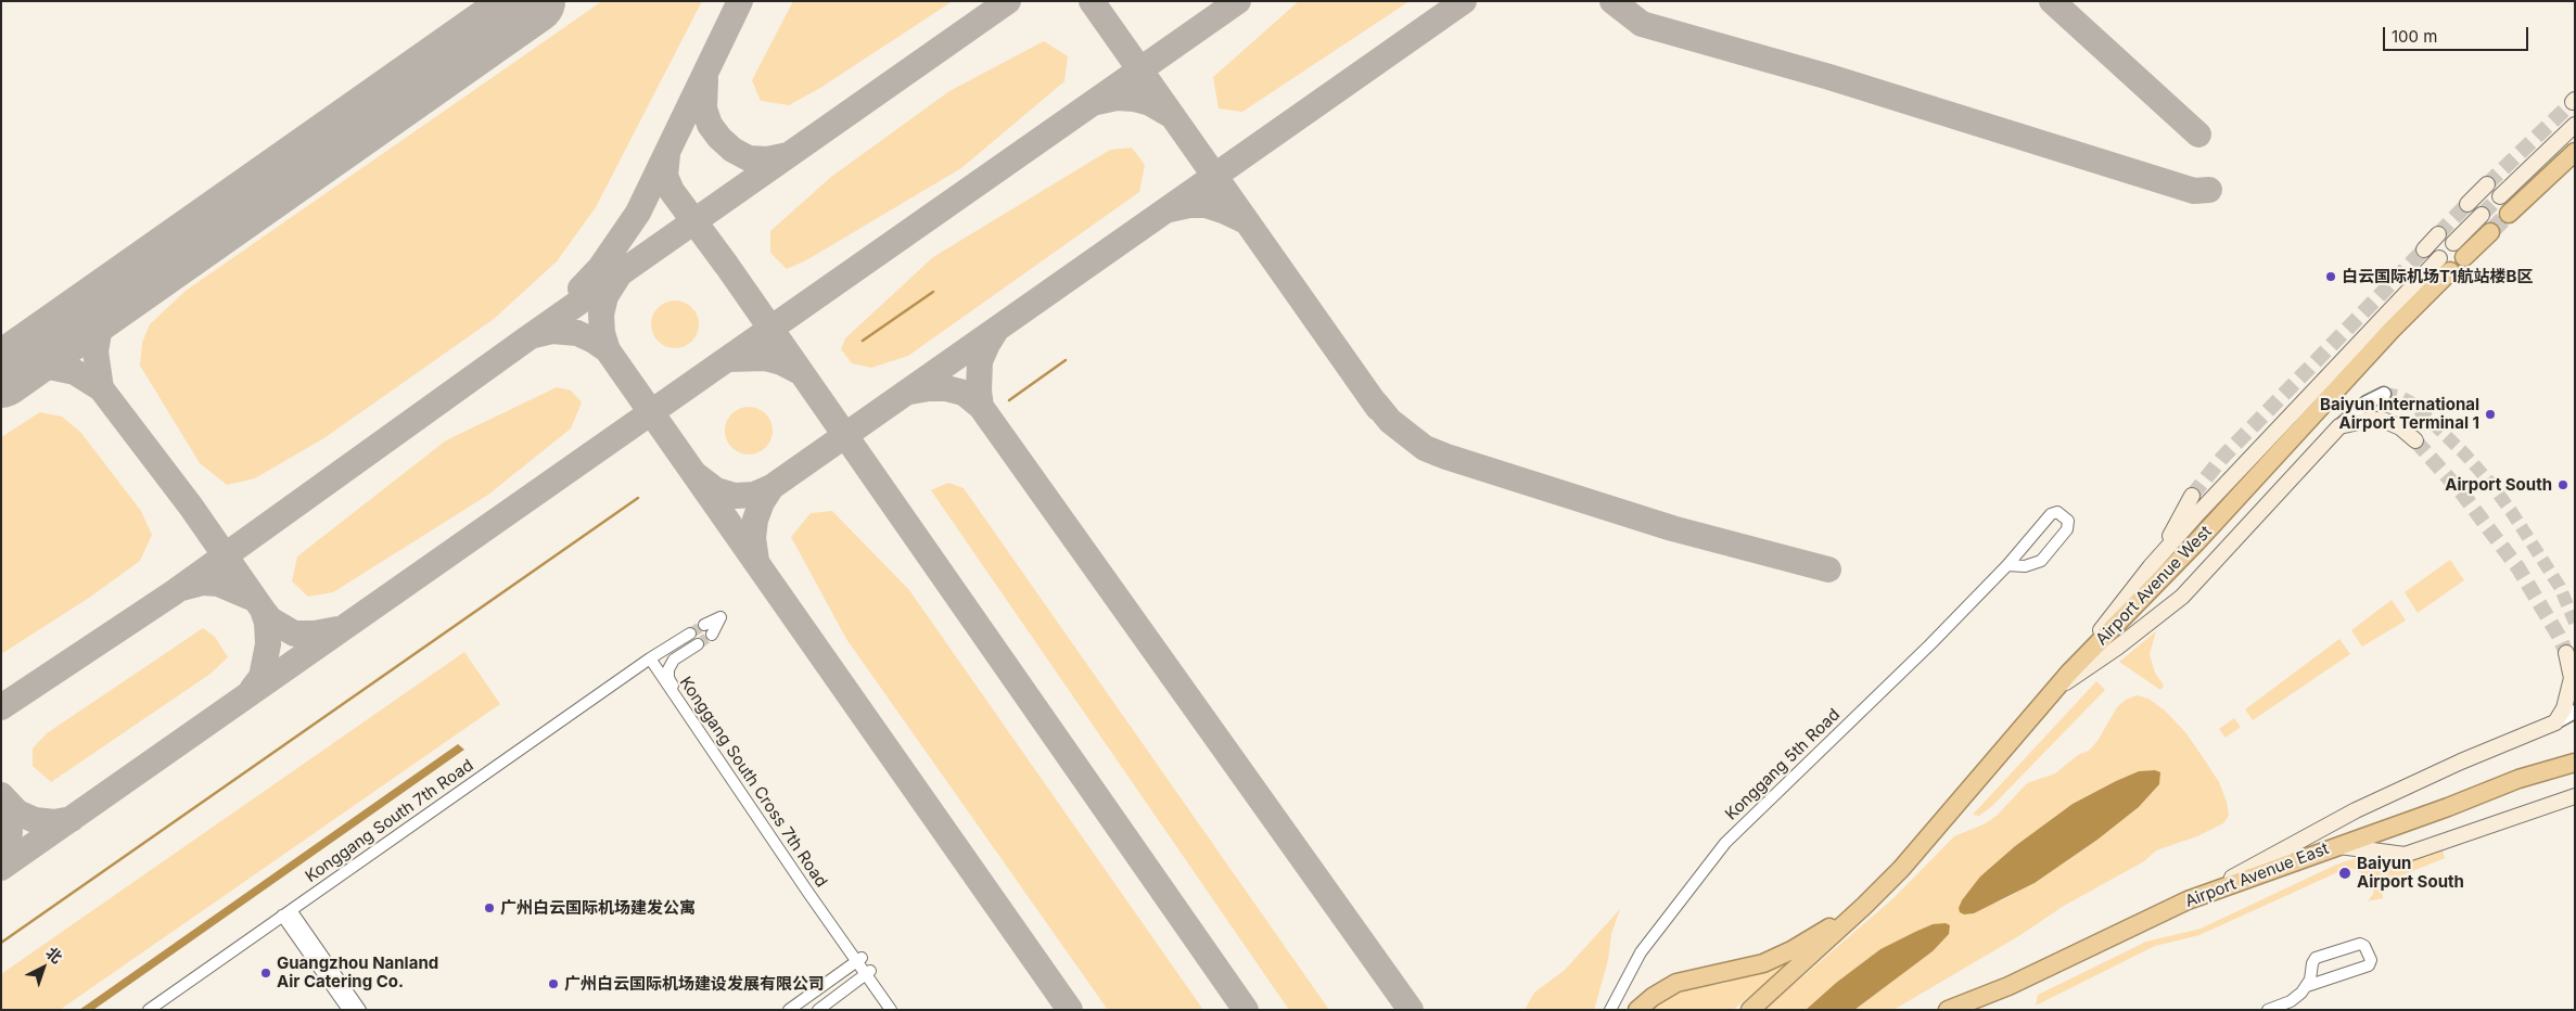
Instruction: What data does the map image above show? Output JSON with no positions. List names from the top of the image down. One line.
{"streets":{"highway":["Airport Avenue West","Airport Avenue East"],"street":["Konggang 5th Road","Konggang South Cross 7th Road","Konggang South 7th Road"]},"crossings":[["Konggang South Cross 7th Road","Konggang South 7th Road"]],"places":["白云国际机场T1航站楼B区","Baiyun International Airport Terminal 1","Airport South","Baiyun Airport South","广州白云国际机场建发公寓","Guangzhou Nanland Air Catering Co.","广州白云国际机场建设发展有限公司"],"scale_bar":"100 m","north":"top right"}
